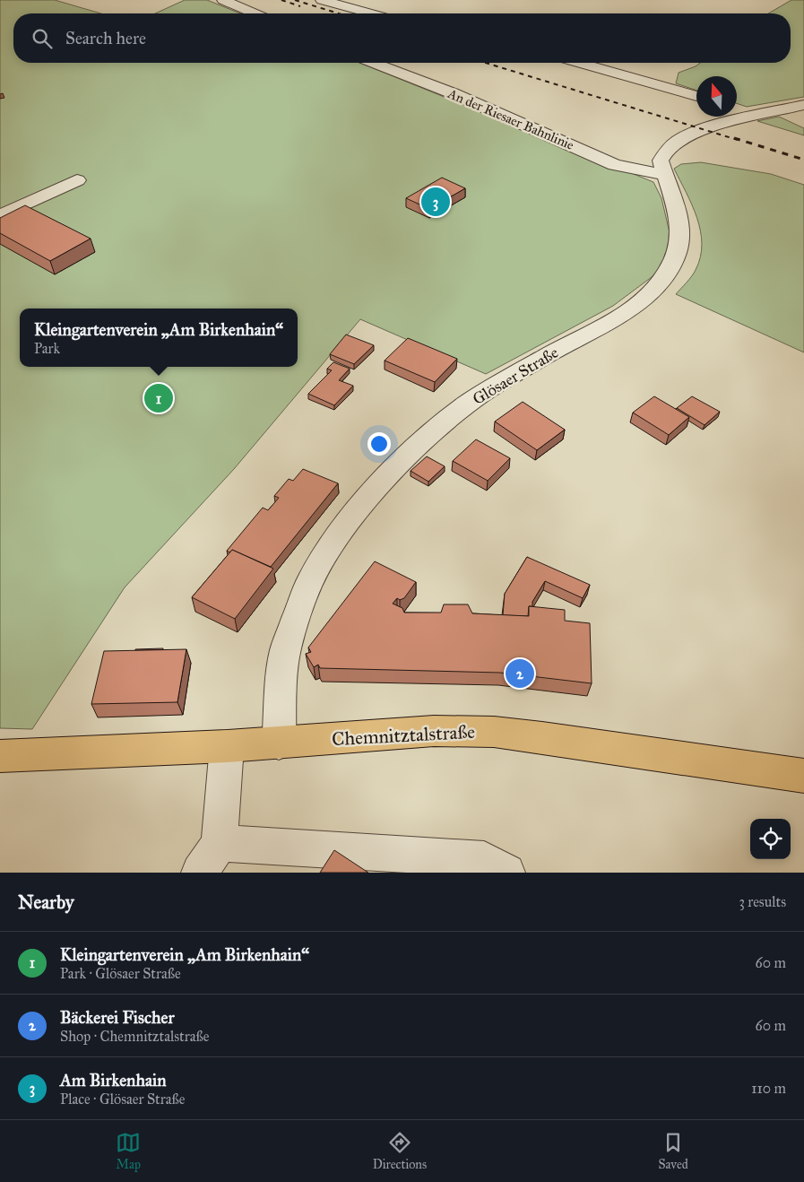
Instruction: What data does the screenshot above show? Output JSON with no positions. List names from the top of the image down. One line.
{"streets":{"main road":["Chemnitztalstraße"],"street":["An der Riesaer Bahnlinie","Glösaer Straße"]},"crossings":[["An der Riesaer Bahnlinie","Glösaer Straße"],["Glösaer Straße","Chemnitztalstraße"]],"north":"top","page":{"search":"Search here","pins":["3","1","2"],"popup":["Kleingartenverein „Am Birkenhain“","Park"],"heading":["Nearby","3 results"],"list":[{"mark":"1","name":"Kleingartenverein „Am Birkenhain“","note":"Park · Glösaer Straße","value":"60 m"},{"mark":"2","name":"Bäckerei Fischer","note":"Shop · Chemnitztalstraße","value":"60 m"},{"mark":"3","name":"Am Birkenhain","note":"Place · Glösaer Straße","value":"110 m"}],"nav":["Map","Directions","Saved"]}}
